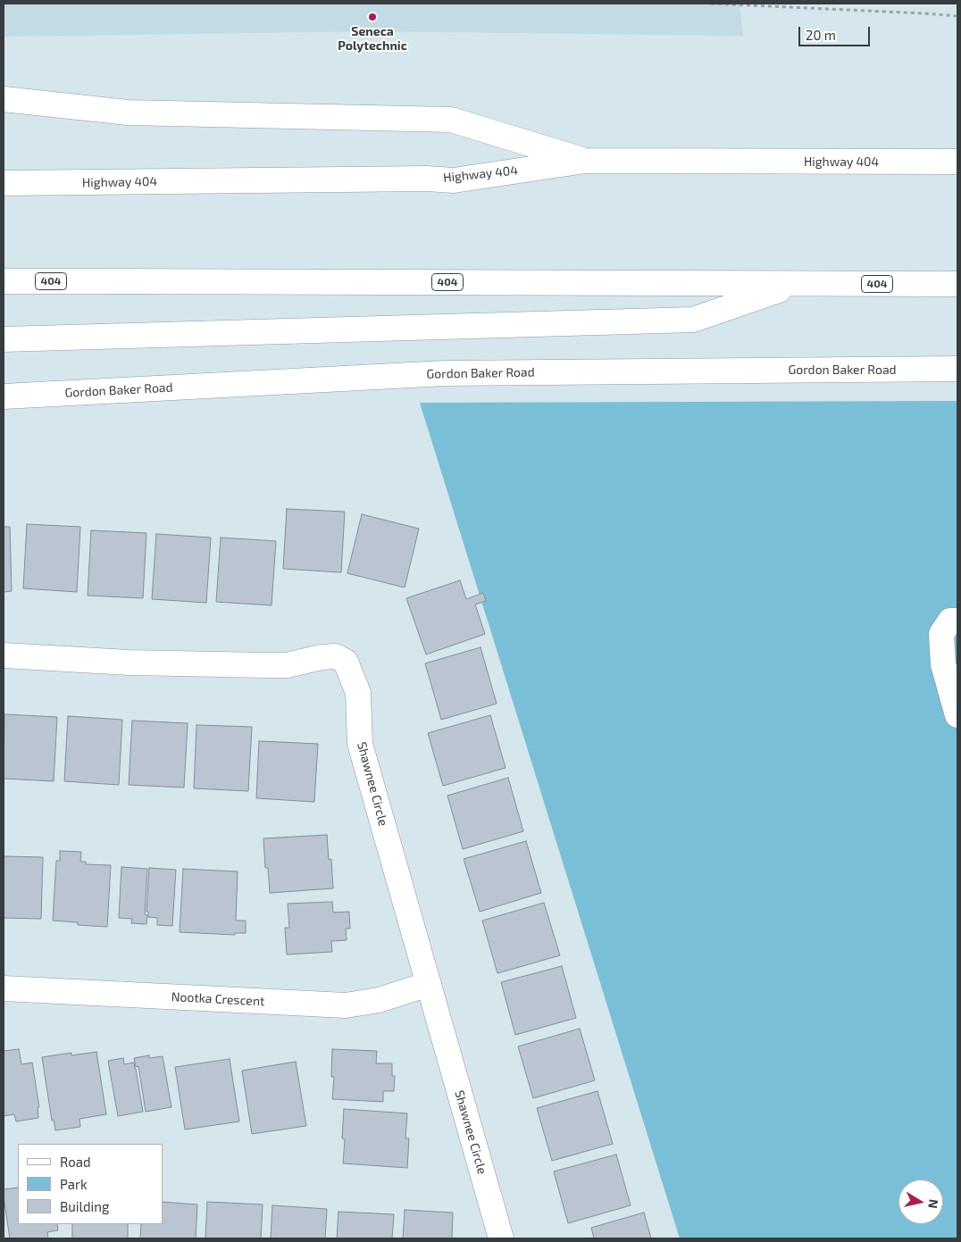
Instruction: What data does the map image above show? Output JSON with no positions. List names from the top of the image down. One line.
{"streets":{"main road":["Highway 404","404","Gordon Baker Road","Shawnee Circle","Nootka Crescent"]},"crossings":[["Shawnee Circle","Nootka Crescent"]],"places":["Seneca Polytechnic"],"legend":["Road","Park","Building"],"scale_bar":"20 m","north":"right"}
